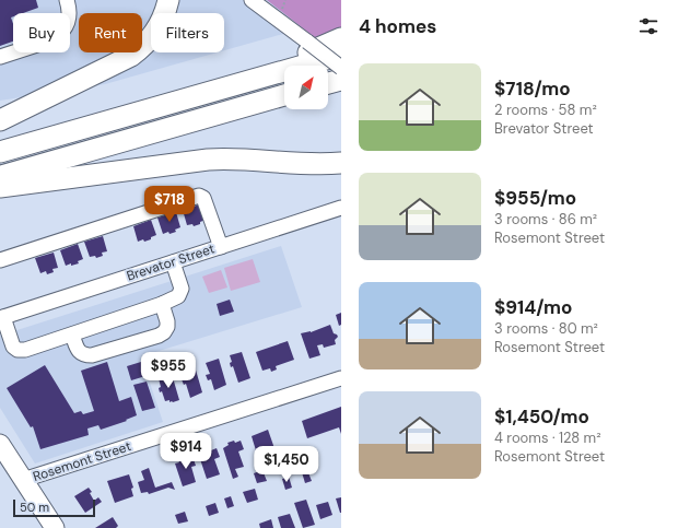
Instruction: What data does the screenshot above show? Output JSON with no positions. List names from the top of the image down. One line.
{"streets":{"street":["Brevator Street","Rosemont Street"]},"scale_bar":"50 m","north":"top right","page":{"heading":"4 homes","chip":["Buy","Rent","Filters"],"list":[{"name":"$718/mo","note":"2 rooms · 58 m² · Brevator Street"},{"name":"$955/mo","note":"3 rooms · 86 m² · Rosemont Street"},{"name":"$914/mo","note":"3 rooms · 80 m² · Rosemont Street"},{"name":"$1,450/mo","note":"4 rooms · 128 m² · Rosemont Street"}],"price":["$718","$955","$914","$1,450"],"scale":"50 m"}}
